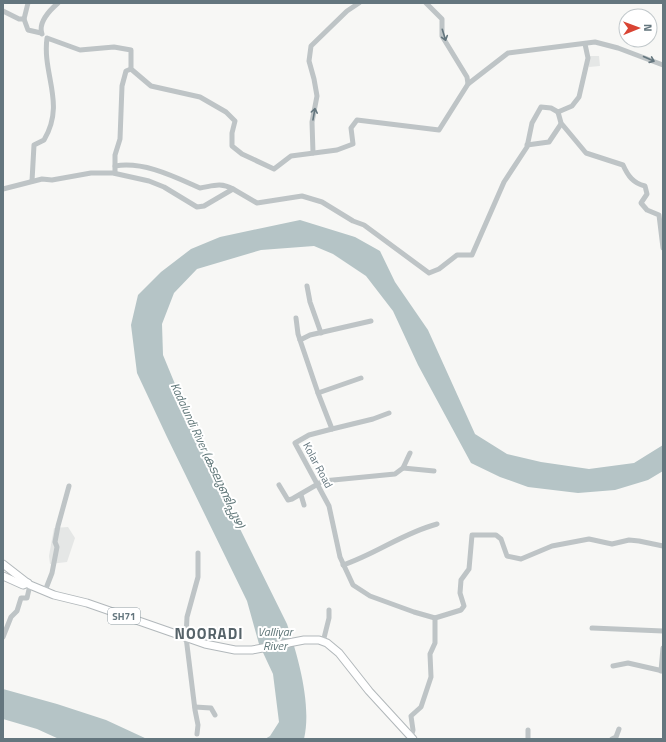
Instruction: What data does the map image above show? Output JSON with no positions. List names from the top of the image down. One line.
{"streets":{"main road":["SH71"],"street":["Kolar Road"]},"districts":["NOORADI"],"water":["Kadalundi River (കടലുണ്ടിപ്പുഴ)","Valliyar River"],"north":"right"}
